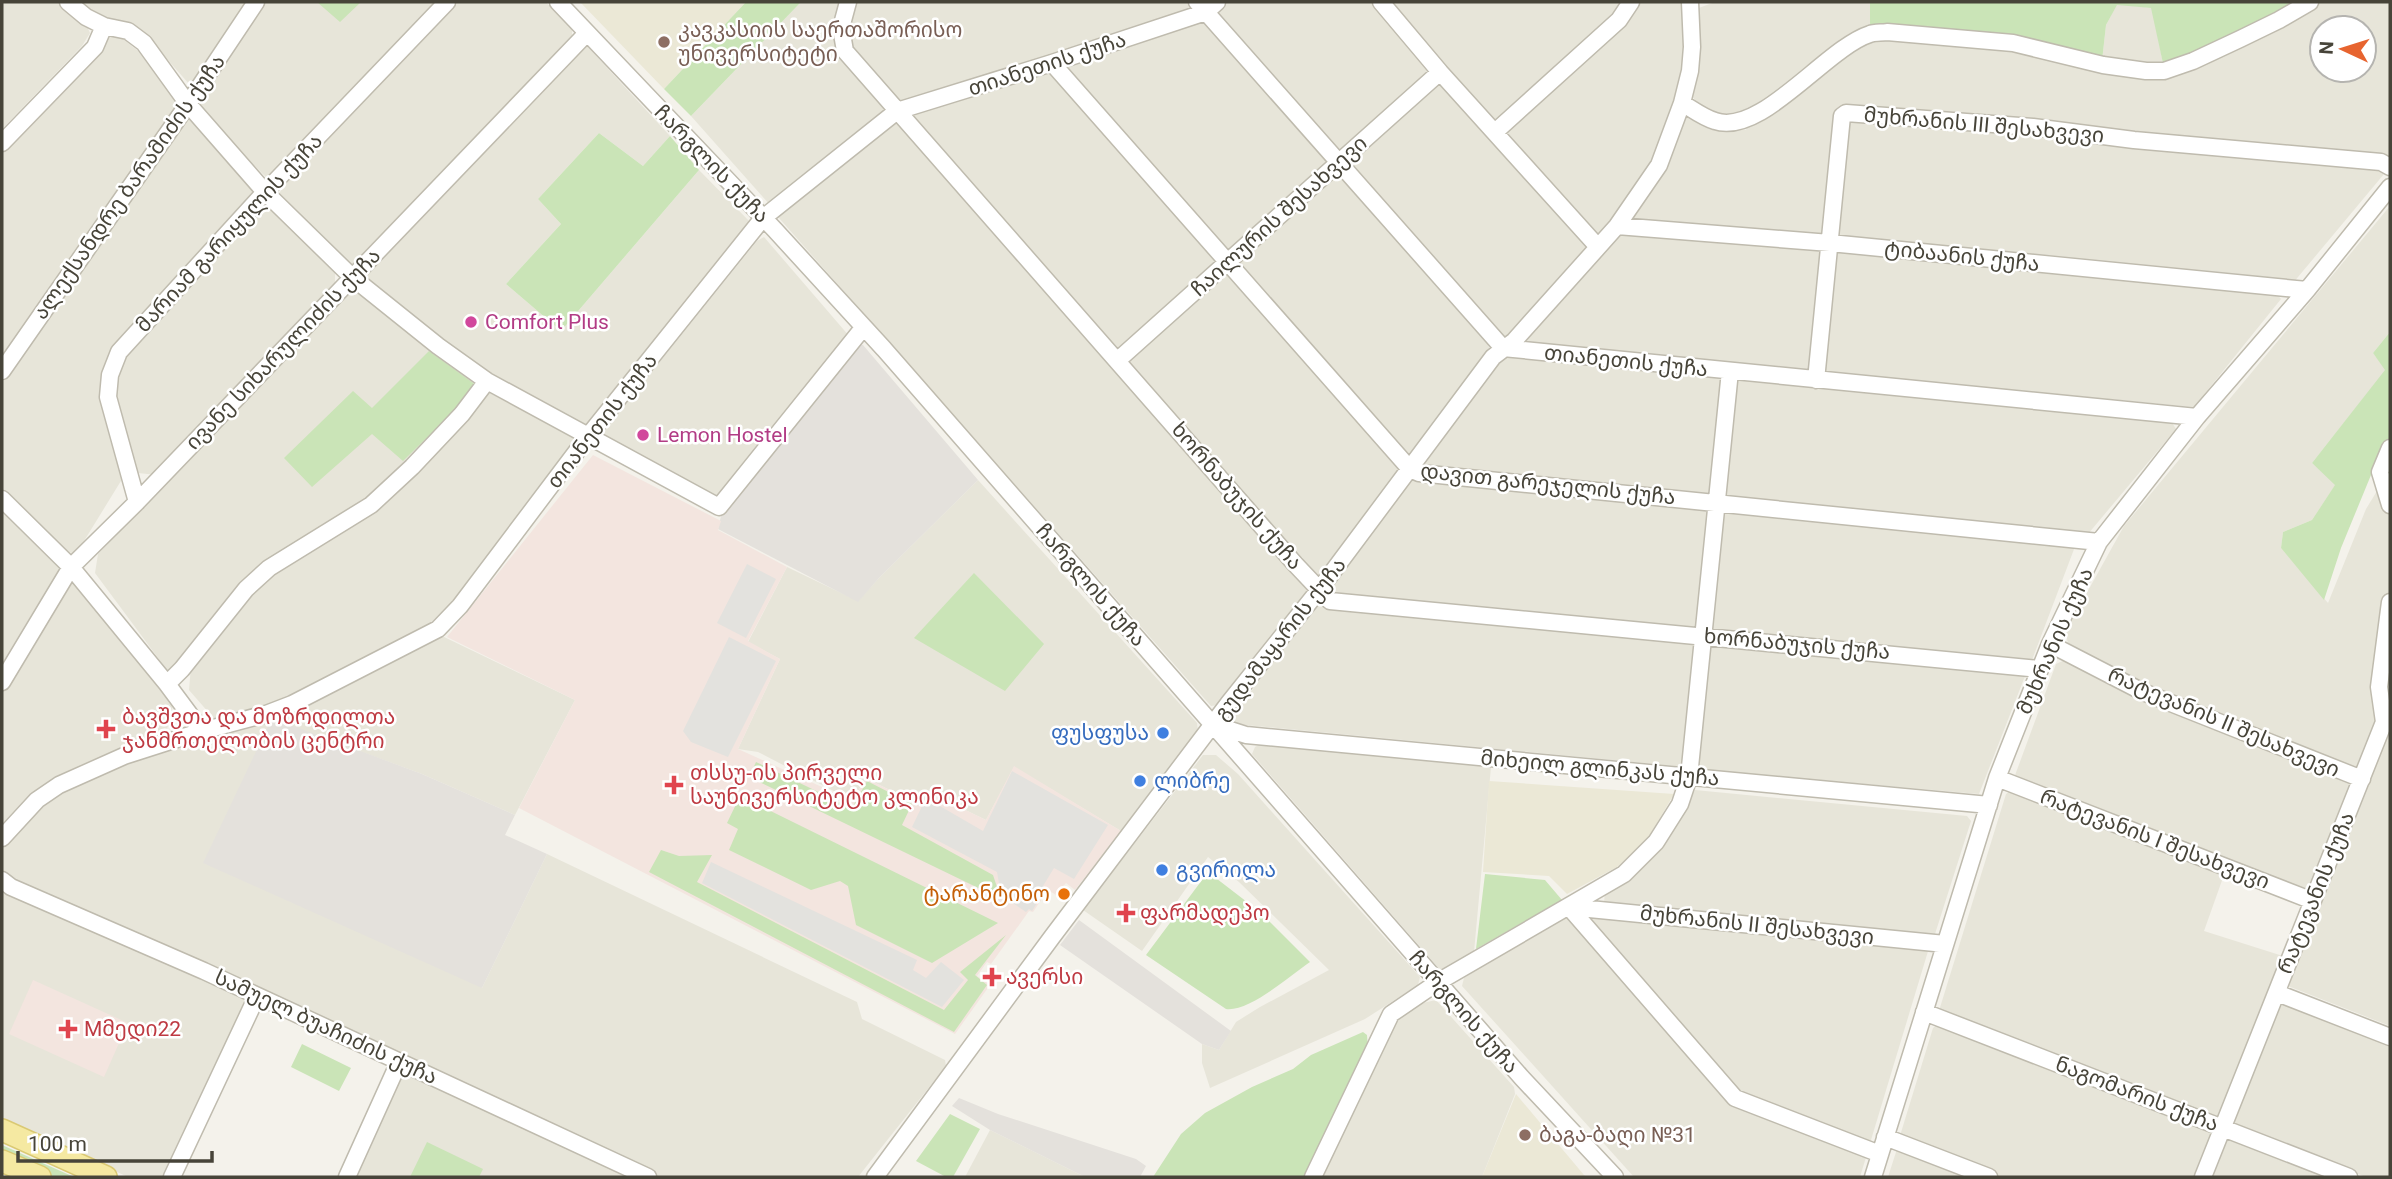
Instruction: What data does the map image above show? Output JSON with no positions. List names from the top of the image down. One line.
{"streets":{"street":["თიანეთის ქუჩა","მუხრანის III შესახვევი","ჩარგლის ქუჩა","ალექსანდრე ბარამიძის ქუჩა","ჩაილურის შესახვევი","მარიამ გარიყულის ქუჩა","ტიბაანის ქუჩა","ივანე სიხარულიძის ქუჩა","დავით გარეჯელის ქუჩა","ხორნაბუჯის ქუჩა","გუდამაყარის ქუჩა","მუხრანის ქუჩა","რატევანის II შესახვევი","მიხეილ გლინკას ქუჩა","რატევანის I შესახვევი","რატევანის ქუჩა","მუხრანის II შესახვევი","სამუელ ბუაჩიძის ქუჩა","ნაგომარის ქუჩა"]},"crossings":[["თიანეთის ქუჩა","მუხრანის III შესახვევი"],["თიანეთის ქუჩა","ჩარგლის ქუჩა"],["თიანეთის ქუჩა","ჩაილურის შესახვევი"],["თიანეთის ქუჩა","დავით გარეჯელის ქუჩა"],["თიანეთის ქუჩა","ხორნაბუჯის ქუჩა"],["თიანეთის ქუჩა","გუდამაყარის ქუჩა"],["თიანეთის ქუჩა","მუხრანის ქუჩა"],["მუხრანის III შესახვევი","ტიბაანის ქუჩა"],["ჩარგლის ქუჩა","ივანე სიხარულიძის ქუჩა"],["ჩარგლის ქუჩა","გუდამაყარის ქუჩა"],["ჩარგლის ქუჩა","მიხეილ გლინკას ქუჩა"],["ჩაილურის შესახვევი","დავით გარეჯელის ქუჩა"],["ჩაილურის შესახვევი","ხორნაბუჯის ქუჩა"],["მარიამ გარიყულის ქუჩა","ივანე სიხარულიძის ქუჩა"],["ტიბაანის ქუჩა","გუდამაყარის ქუჩა"],["ტიბაანის ქუჩა","მუხრანის ქუჩა"],["დავით გარეჯელის ქუჩა","გუდამაყარის ქუჩა"],["დავით გარეჯელის ქუჩა","მუხრანის ქუჩა"],["ხორნაბუჯის ქუჩა","გუდამაყარის ქუჩა"],["ხორნაბუჯის ქუჩა","მუხრანის ქუჩა"],["გუდამაყარის ქუჩა","მიხეილ გლინკას ქუჩა"],["მუხრანის ქუჩა","რატევანის II შესახვევი"],["მუხრანის ქუჩა","მიხეილ გლინკას ქუჩა"],["მუხრანის ქუჩა","რატევანის I შესახვევი"],["მუხრანის ქუჩა","მუხრანის II შესახვევი"],["მუხრანის ქუჩა","ნაგომარის ქუჩა"],["რატევანის II შესახვევი","რატევანის ქუჩა"],["რატევანის I შესახვევი","რატევანის ქუჩა"],["რატევანის ქუჩა","ნაგომარის ქუჩა"]],"places":{"other":["კავკასიის საერთაშორისო უნივერსიტეტი","Comfort Plus","Lemon Hostel","ფუსფუსა","ლიბრე","გვირილა","ტარანტინო","ბაგა-ბაღი №31"],"health":["ბავშვთა და მოზრდილთა ჯანმრთელობის ცენტრი","თსსუ-ის პირველი საუნივერსიტეტო კლინიკა","ფარმადეპო","ავერსი","Mმედი22"]},"scale_bar":"100 m","north":"left"}
